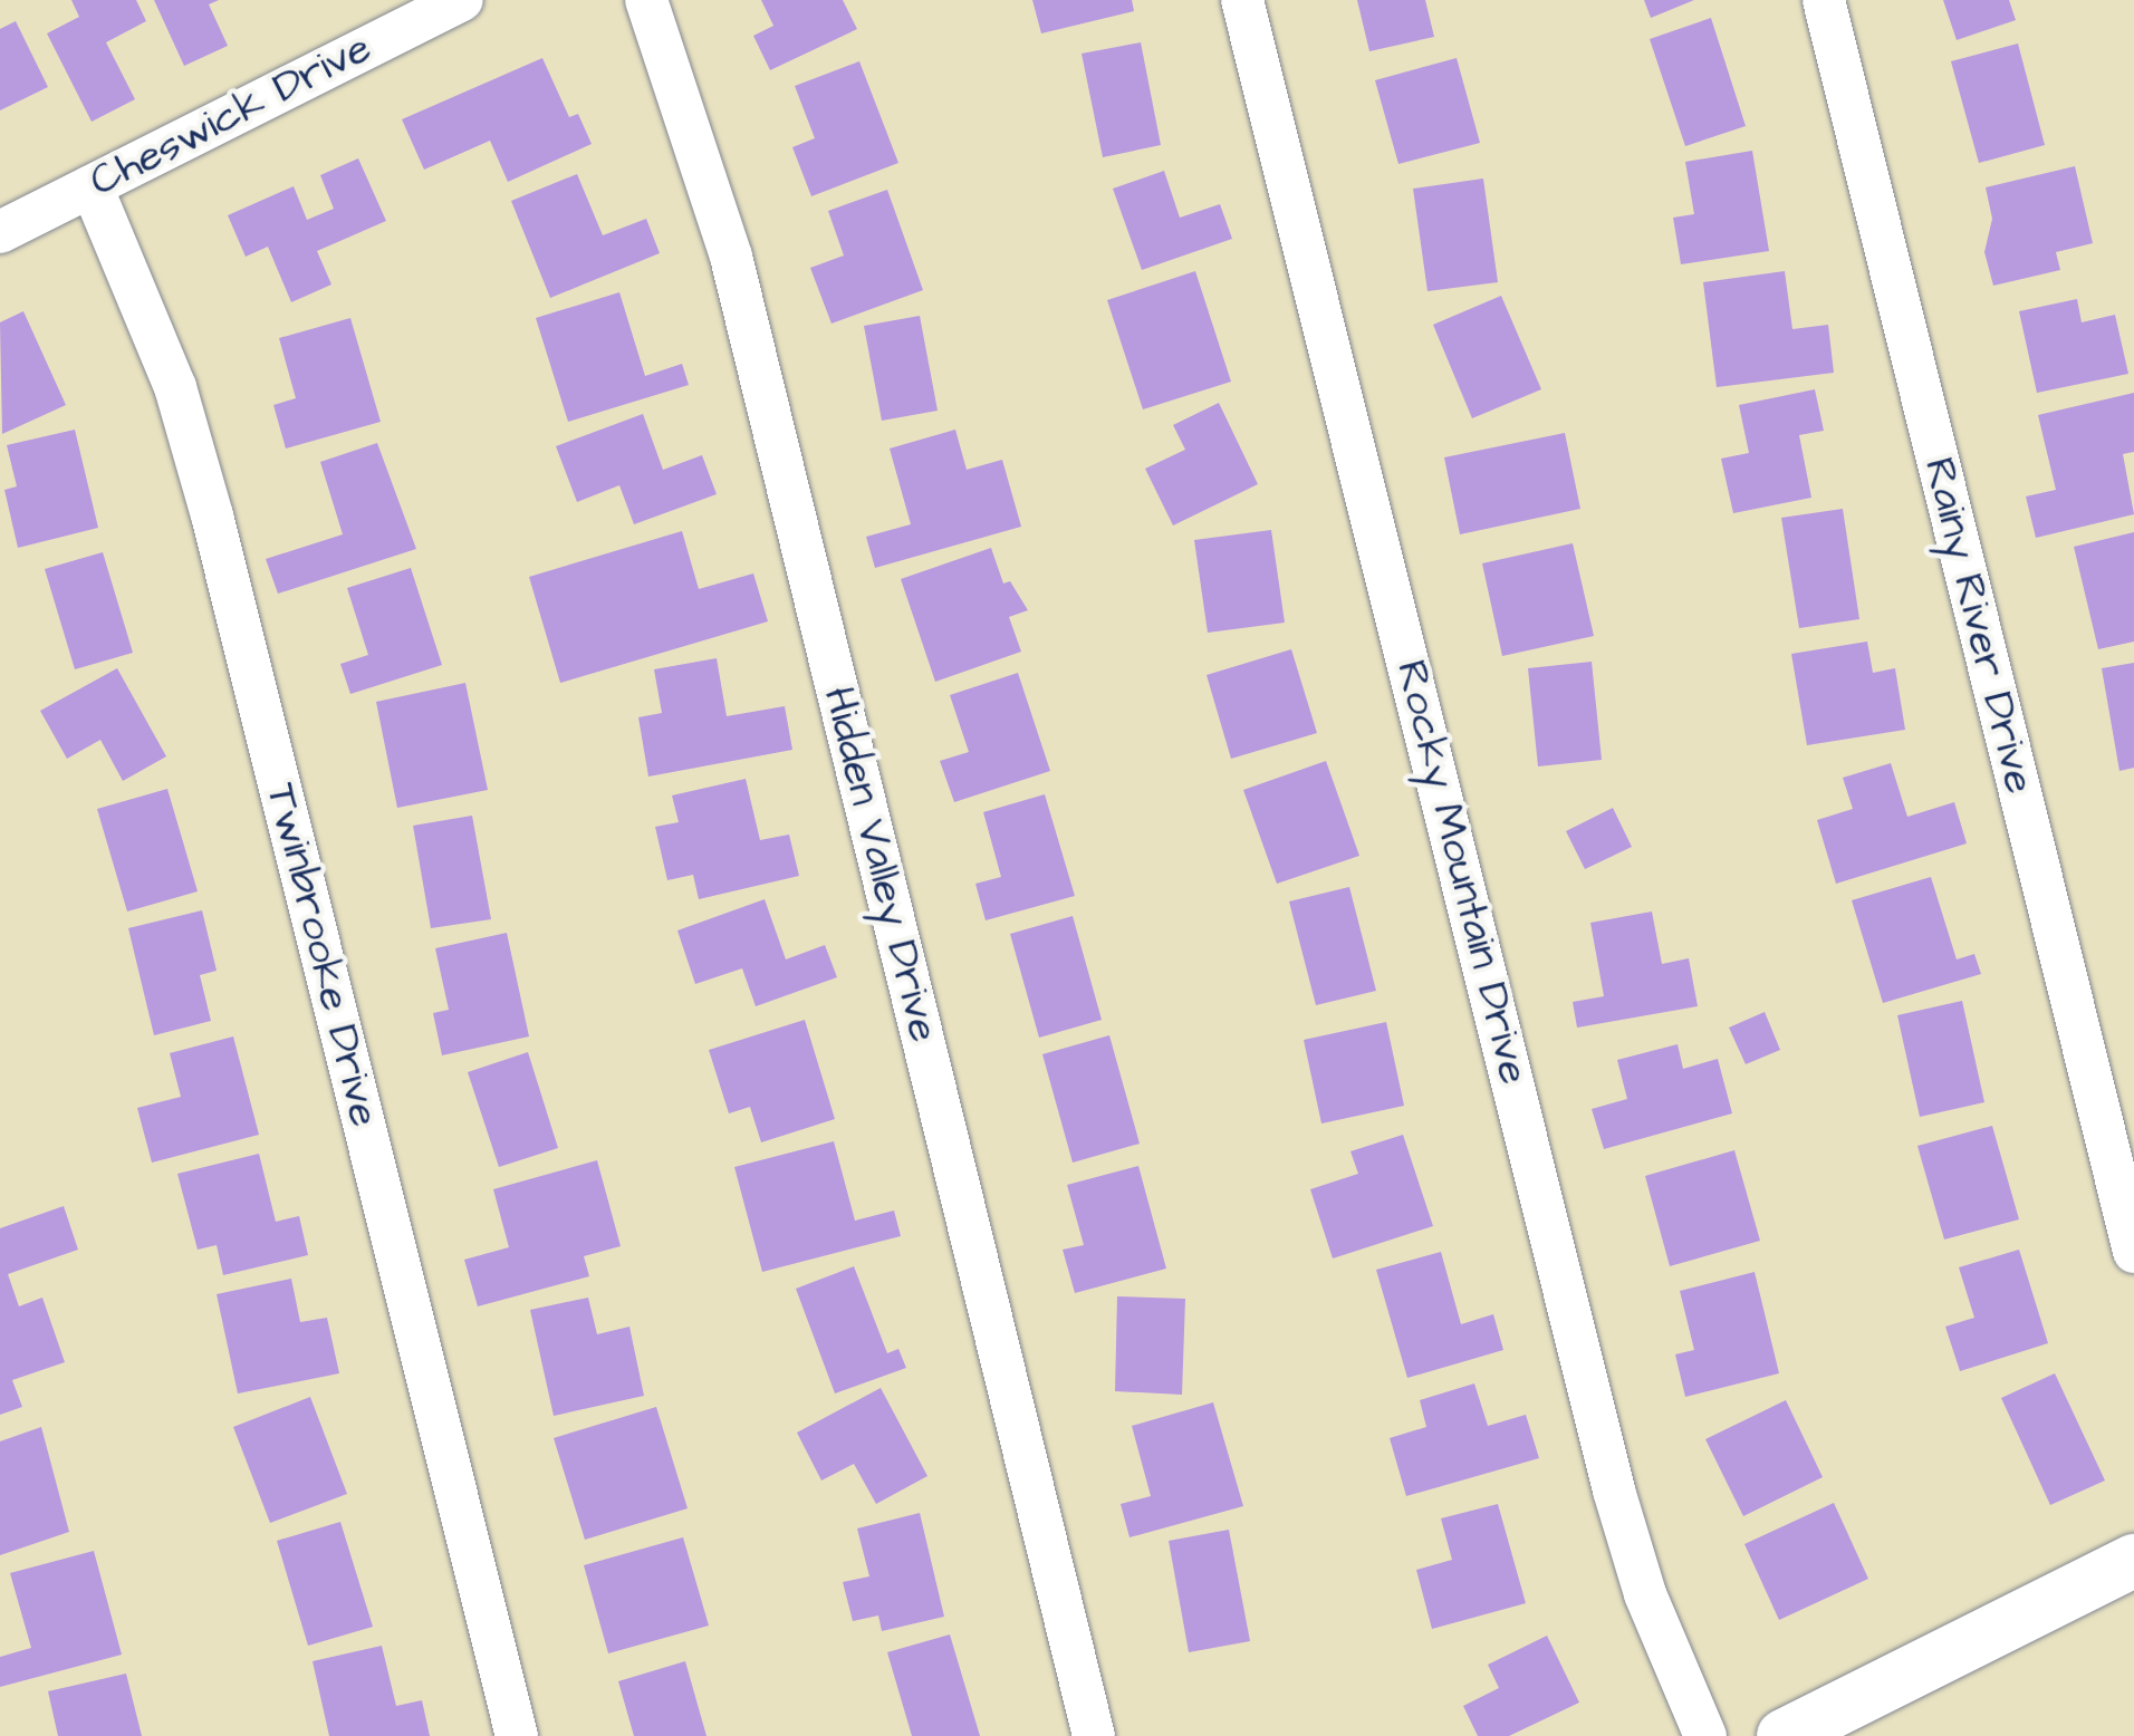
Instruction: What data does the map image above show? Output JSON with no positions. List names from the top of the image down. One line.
{"streets":{"street":["Cheswick Drive","Rainy River Drive","Hidden Valley Drive","Rocky Mountain Drive","Twinbrooke Drive"]},"crossings":[["Cheswick Drive","Twinbrooke Drive"]]}
